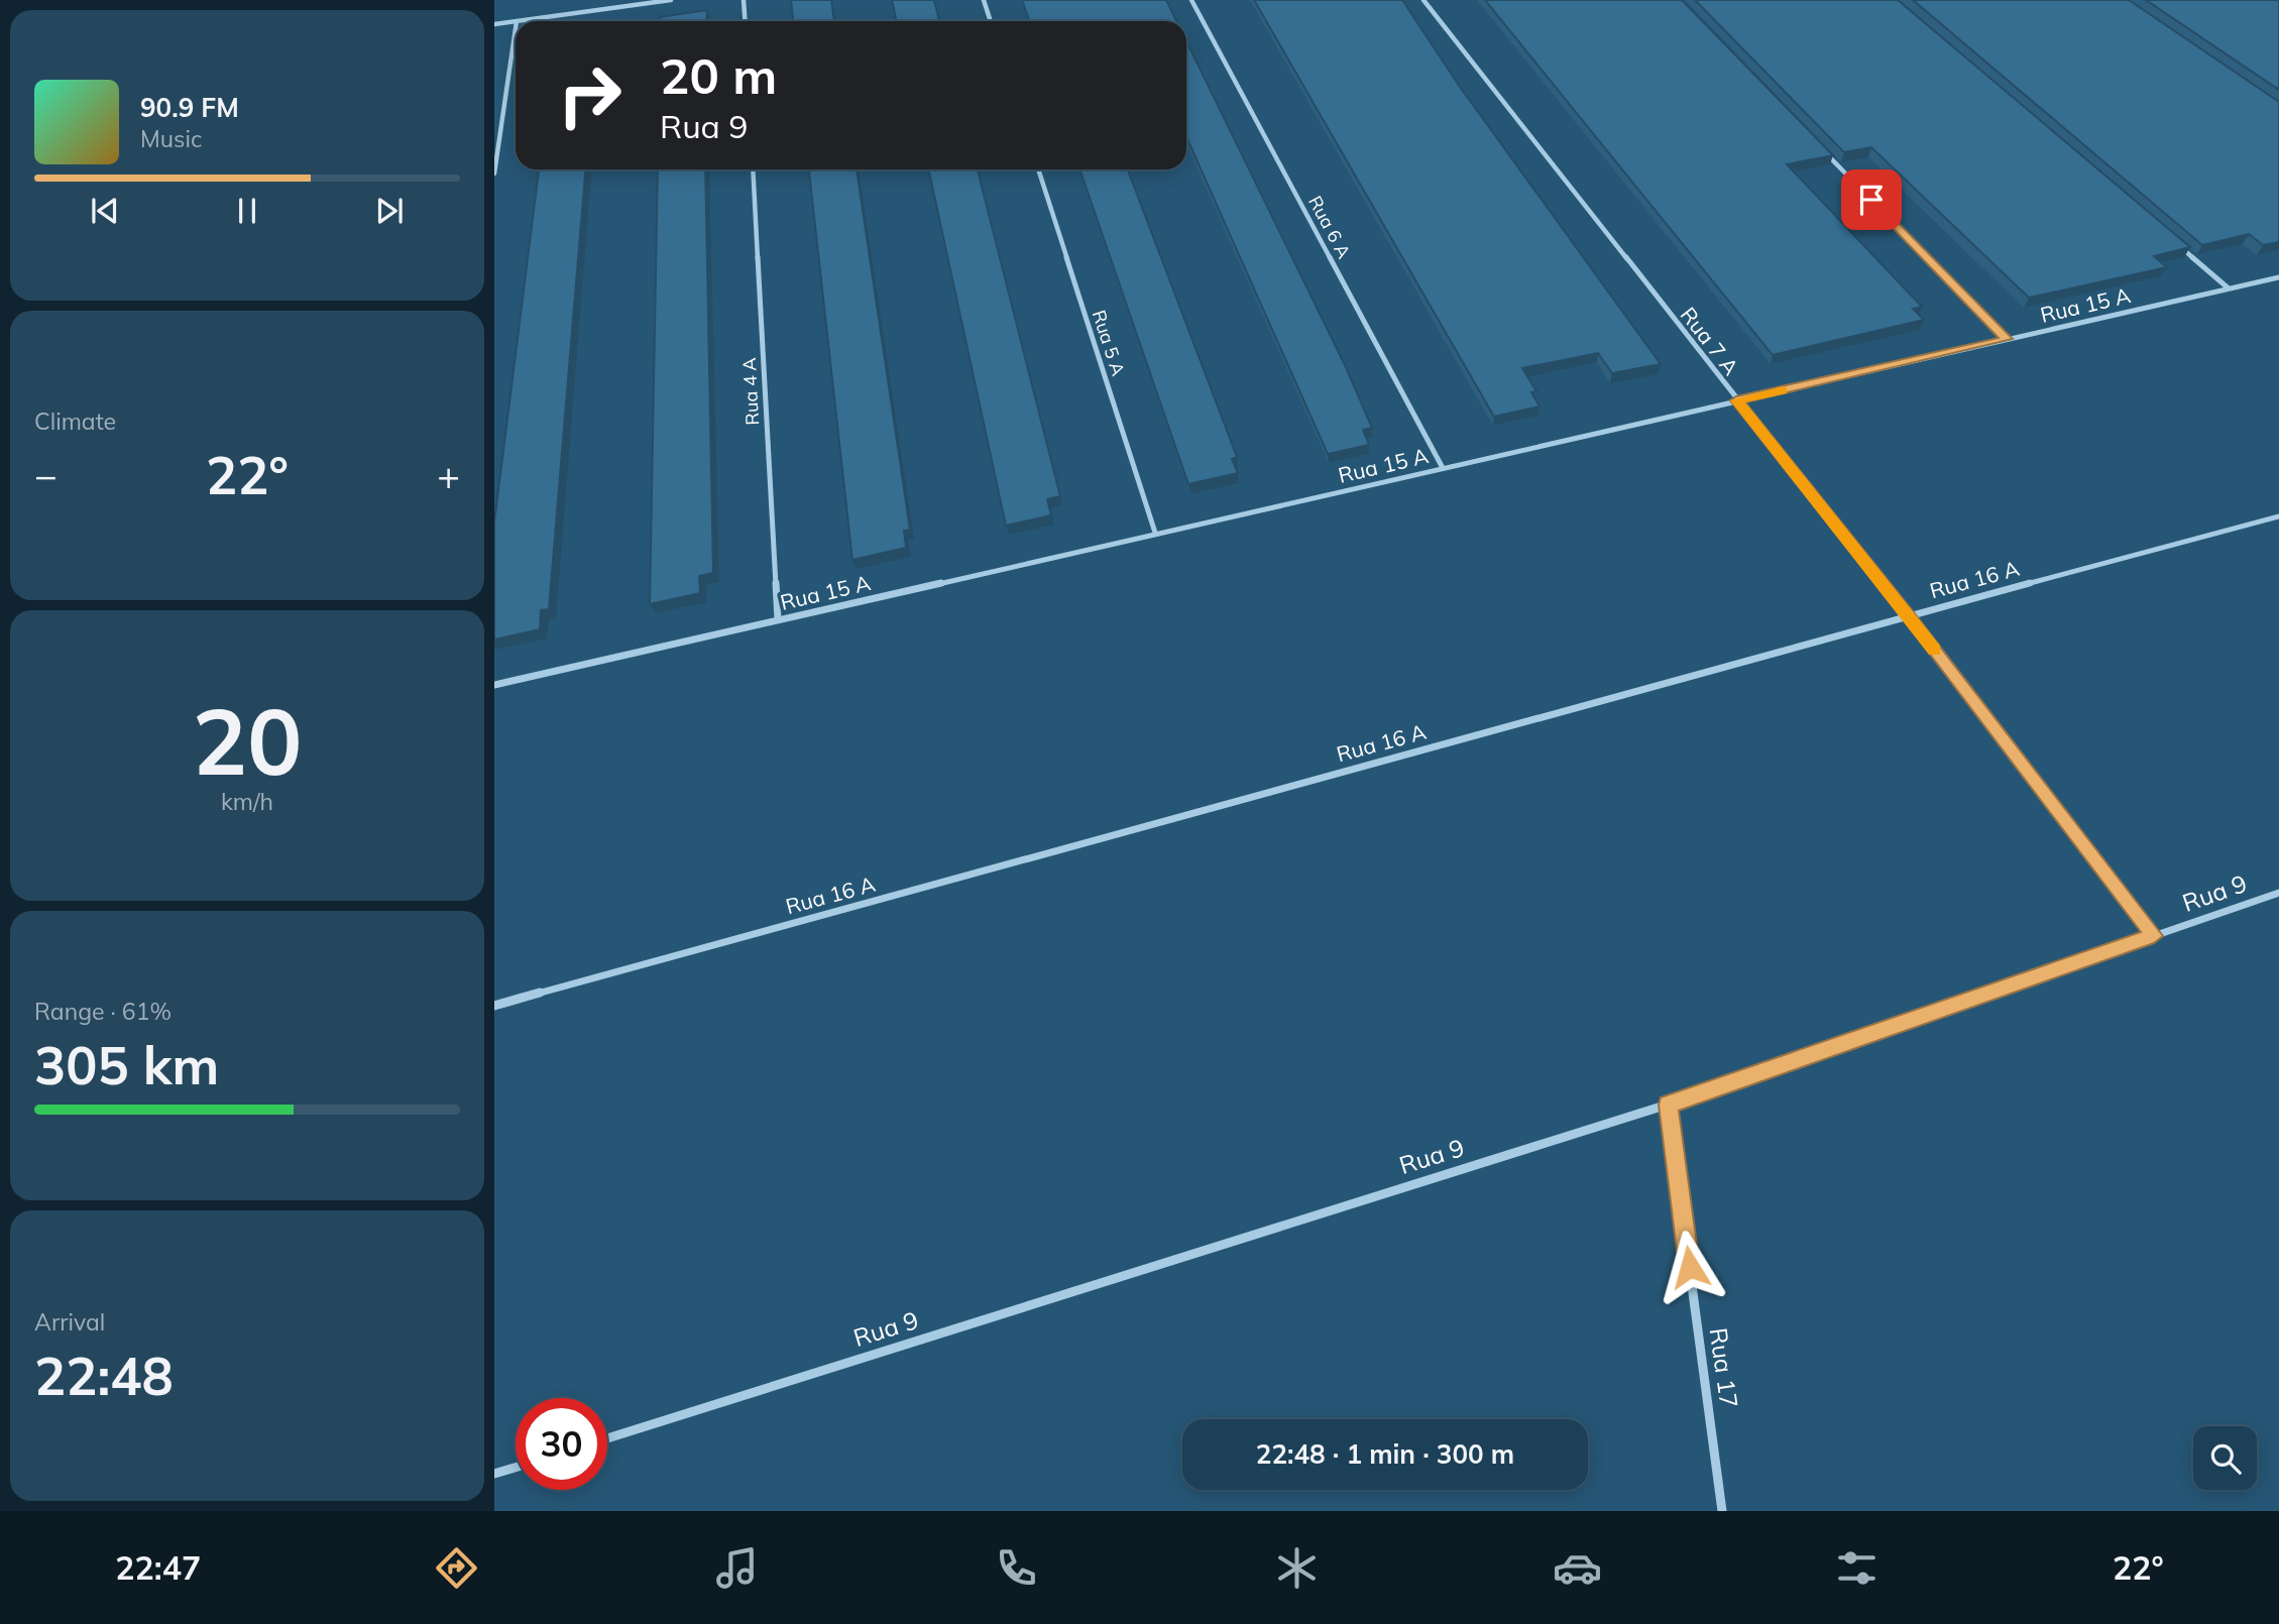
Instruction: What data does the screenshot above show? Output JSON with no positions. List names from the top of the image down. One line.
{"streets":{"street":["Rua 6 A","Rua 15 A","Rua 7 A","Rua 5 A","Rua 4 A","Rua 16 A","Rua 9","Rua 17"]},"crossings":[["Rua 6 A","Rua 15 A"],["Rua 15 A","Rua 7 A"],["Rua 15 A","Rua 5 A"],["Rua 15 A","Rua 4 A"],["Rua 7 A","Rua 16 A"],["Rua 7 A","Rua 9"],["Rua 9","Rua 17"]],"page":{"turn":["20 m","Rua 9"],"song":["90.9 FM","Music"],"tile":["Climate",["20","km/h"],["Range · 61%","305 km"],["Arrival","22:48"]],"heat":["−","22°","+"],"limit":"30","trip":"22:48 · 1 min · 300 m","tabs":["22:47","22°"]}}
